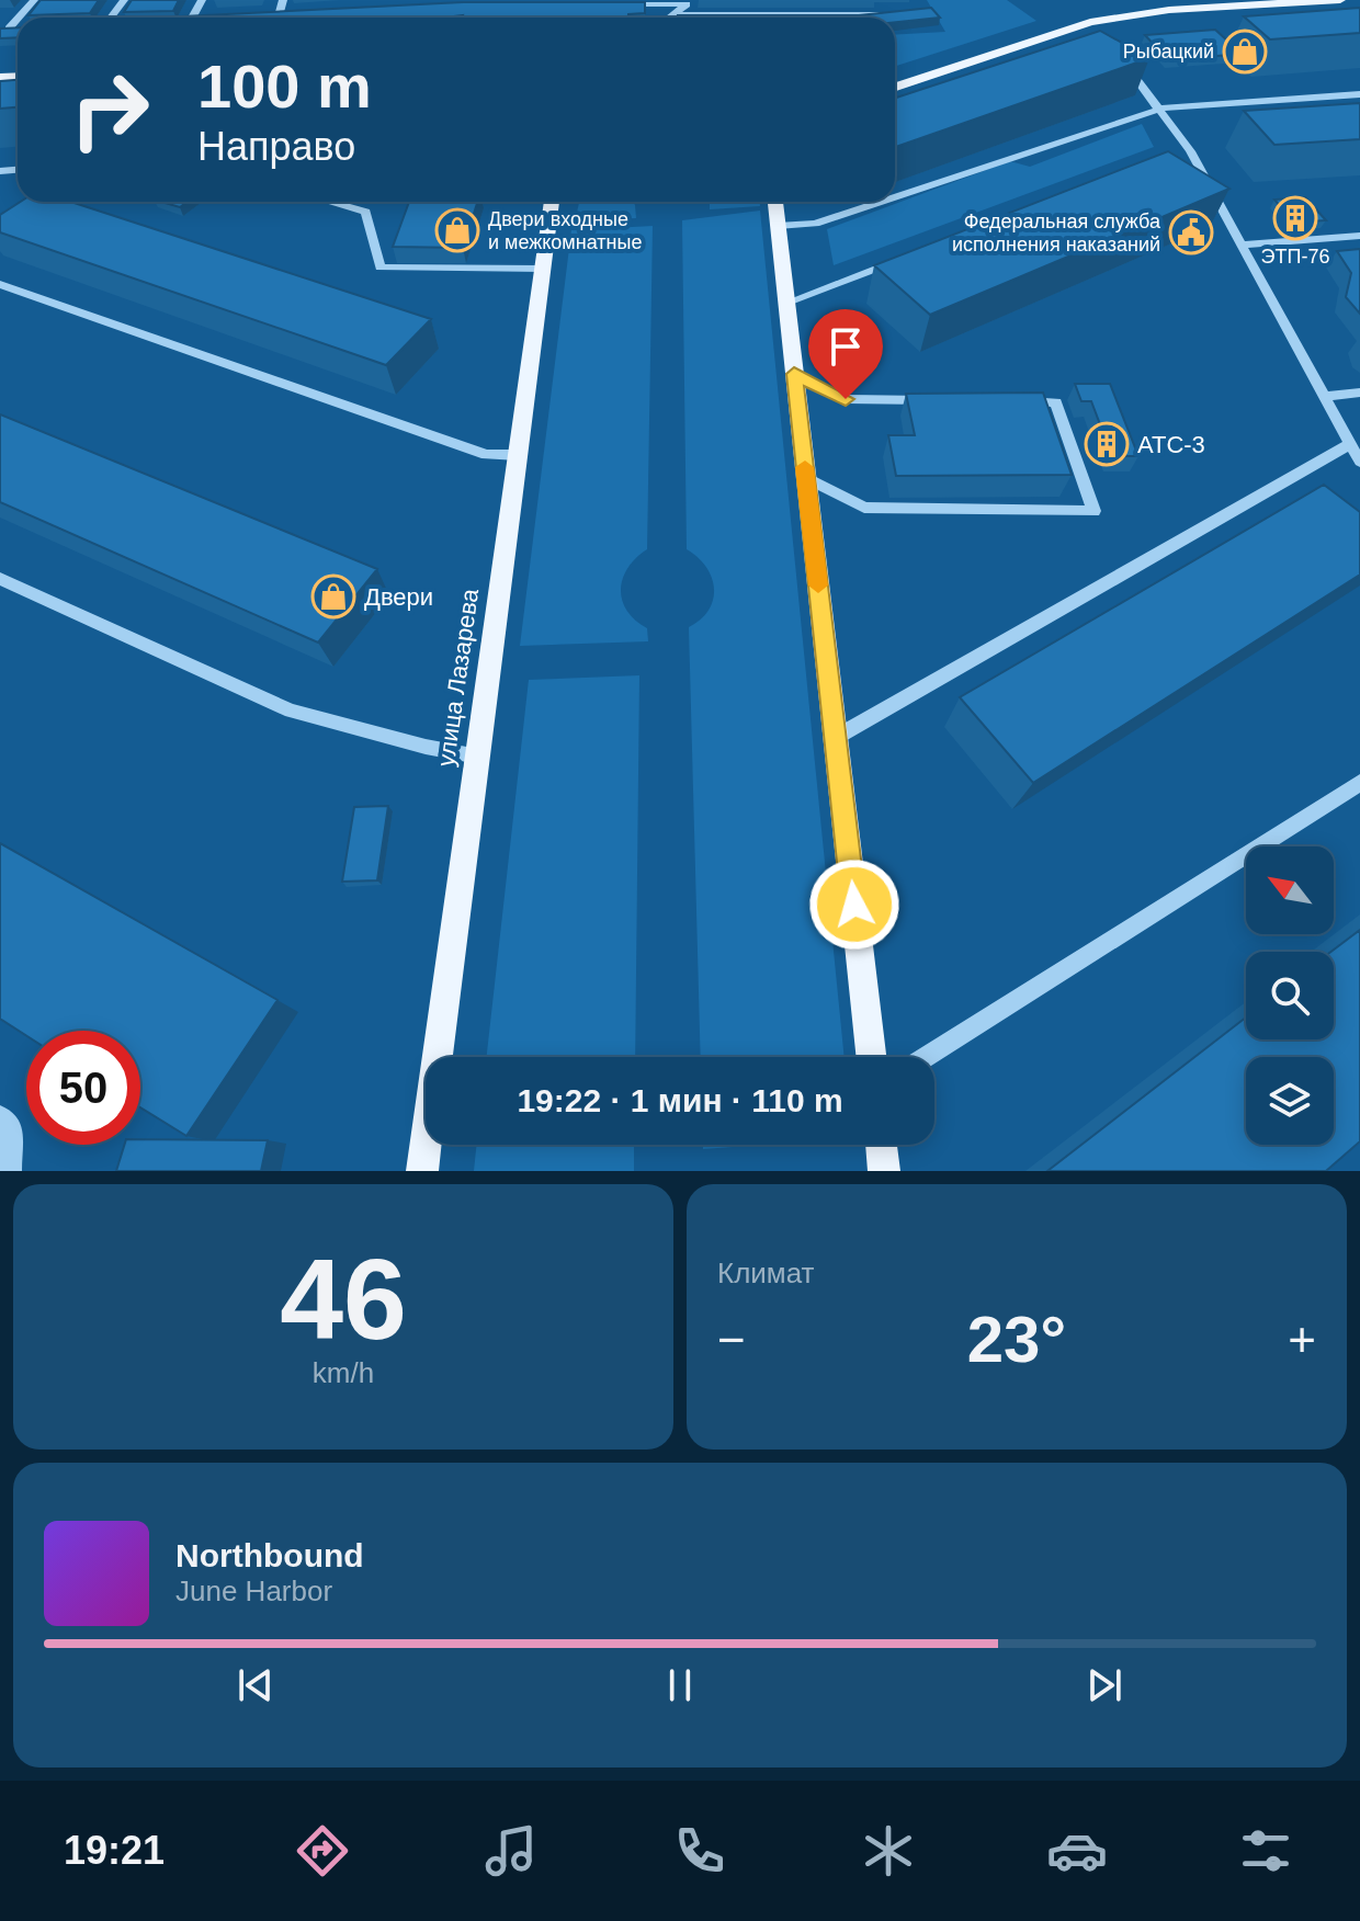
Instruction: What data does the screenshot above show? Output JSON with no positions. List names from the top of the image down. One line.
{"streets":{"main road":["улица Лазарева"]},"places":{"shop":["Рыбацкий","Двери входные и межкомнатные","Двери"],"building":["ЭТП-76","АТС-3"],"public building":["Федеральная служба исполнения наказаний"]},"north":"top left","page":{"turn":["100 m","Направо"],"limit":"50","trip":"19:22 · 1 мин · 110 m","tile":[["46","km/h"],"Климат"],"heat":["−","23°","+"],"song":["Northbound","June Harbor"],"tabs":"19:21"}}
